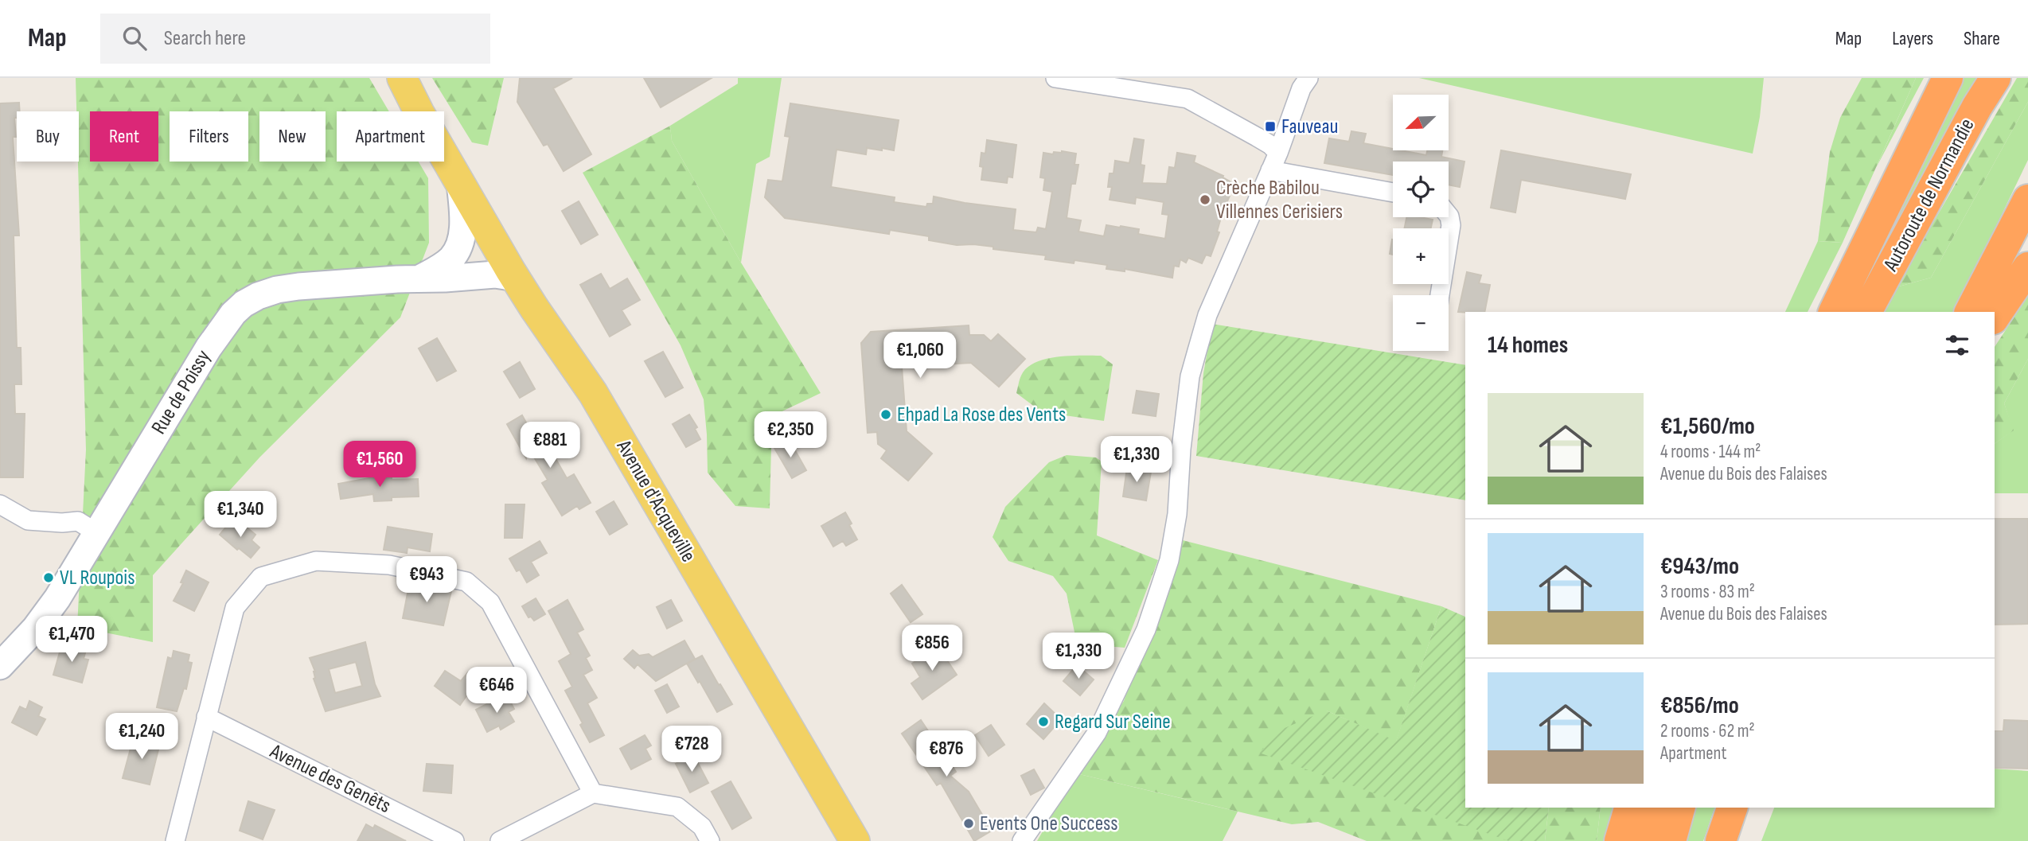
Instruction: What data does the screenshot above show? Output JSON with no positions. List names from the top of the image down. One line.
{"streets":{"highway":["Autoroute de Normandie"],"main road":["Avenue d'Acqueville"],"street":["Rue de Poissy","Avenue des Genêts"]},"crossings":[["Rue de Poissy","Avenue d'Acqueville"]],"places":{"transit":["Fauveau"],"other":["Crèche Babilou Villennes Cerisiers","Ehpad La Rose des Vents","VL Roupois","Regard Sur Seine","Events One Success"]},"north":"bottom left","page":{"header":"Map","search":"Search here","nav":["Map","Layers","Share"],"map_buttons":["+","−"],"chip":["Buy","Rent","Filters","New","Apartment"],"heading":"14 homes","price":["€1,060","€2,350","€881","€1,330","€1,560","€1,340","€943","€1,470","€856","€1,330","€646","€1,240","€728","€876"],"list":[{"name":"€1,560/mo","note":"4 rooms · 144 m² · Avenue du Bois des Falaises"},{"name":"€943/mo","note":"3 rooms · 83 m² · Avenue du Bois des Falaises"},{"name":"€856/mo","note":"2 rooms · 62 m² · Apartment"}]}}
